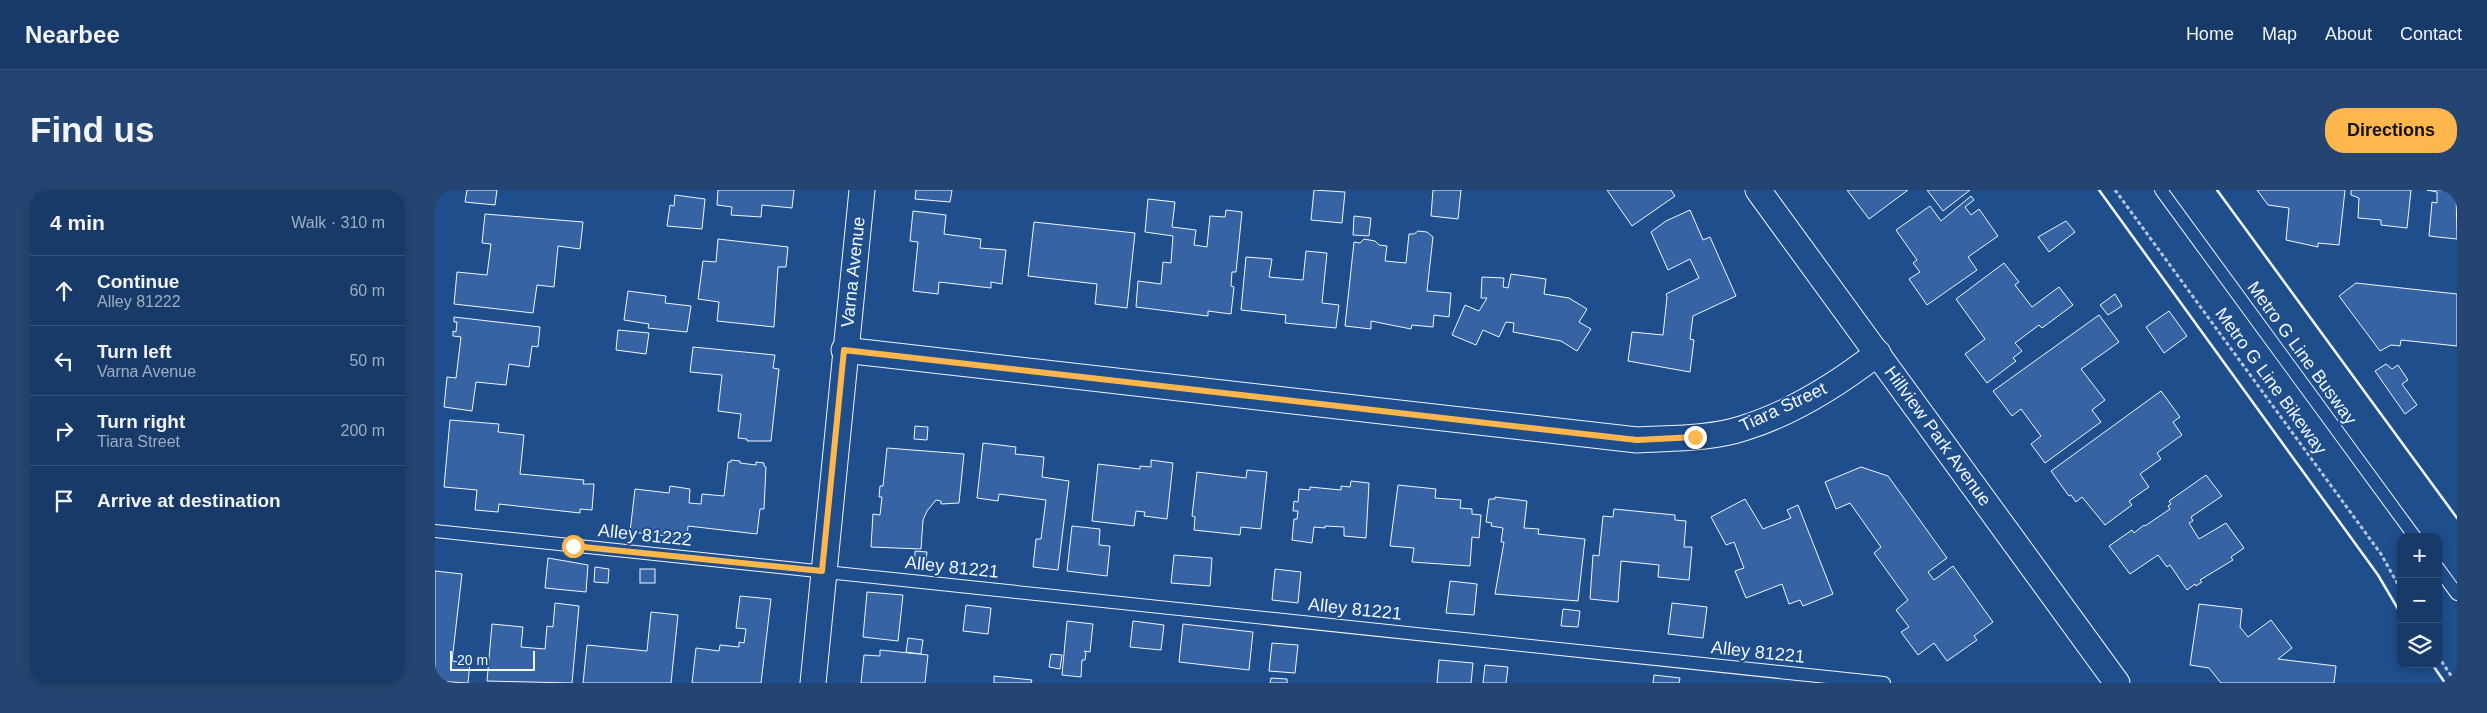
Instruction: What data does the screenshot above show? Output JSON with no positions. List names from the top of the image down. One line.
{"streets":{"street":["Varna Avenue","Tiara Street","Hillview Park Avenue"],"lane":["Metro G Line Busway","Alley 81222","Alley 81221"],"path":["Metro G Line Bikeway"]},"crossings":[["Varna Avenue","Tiara Street"],["Varna Avenue","Alley 81222"],["Varna Avenue","Alley 81221"],["Tiara Street","Hillview Park Avenue"],["Alley 81222","Alley 81221"]],"scale_bar":"20 m","page":{"header":"Nearbee","nav":["Home","Map","About","Contact"],"buttons":"Directions","title":"Find us","heading":["4 min","Walk · 310 m"],"list":[["Continue","Alley 81222","60 m"],["Turn left","Varna Avenue","50 m"],["Turn right","Tiara Street","200 m"],"Arrive at destination"],"map_buttons":["+","−"],"scale":"20 m"}}
